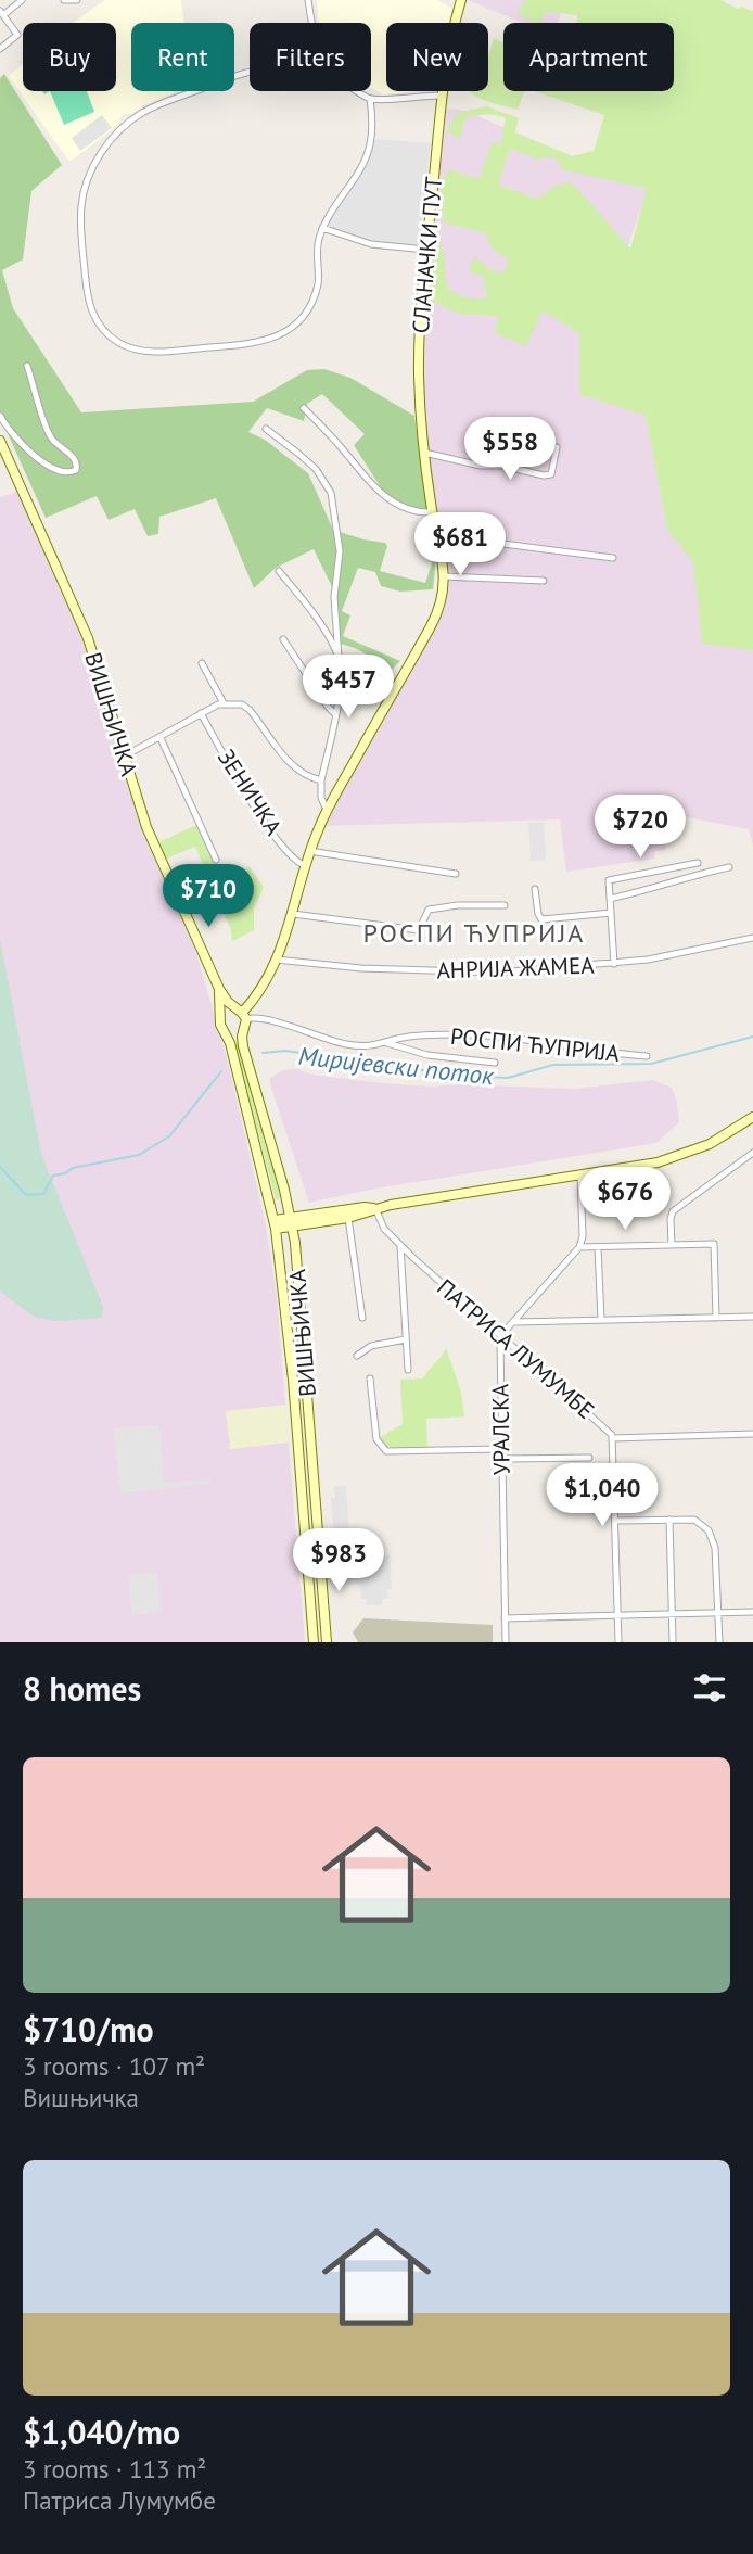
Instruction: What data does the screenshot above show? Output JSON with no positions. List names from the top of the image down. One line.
{"streets":{"street":["СЛАНАЧКИ ПУТ","ВИШЊИЧКА","ЗЕНИЧКА","АНРИЈА ЖАМЕА","РОСПИ ЋУПРИЈА","ПАТРИСА ЛУМУМБЕ","УРАЛСКА"]},"crossings":[["СЛАНАЧКИ ПУТ","ВИШЊИЧКА"],["СЛАНАЧКИ ПУТ","ЗЕНИЧКА"],["СЛАНАЧКИ ПУТ","АНРИЈА ЖАМЕА"],["СЛАНАЧКИ ПУТ","РОСПИ ЋУПРИЈА"],["ВИШЊИЧКА","РОСПИ ЋУПРИЈА"],["ПАТРИСА ЛУМУМБЕ","УРАЛСКА"]],"districts":["РОСПИ ЋУПРИЈА"],"water":["Миријевски поток"],"page":{"chip":["Buy","Rent","Filters","New","Apartment"],"price":["$558","$681","$457","$720","$710","$676","$1,040","$983"],"heading":"8 homes","list":[{"name":"$710/mo","note":"3 rooms · 107 m² · Вишњичка"},{"name":"$1,040/mo","note":"3 rooms · 113 m² · Патриса Лумумбе"}]}}
